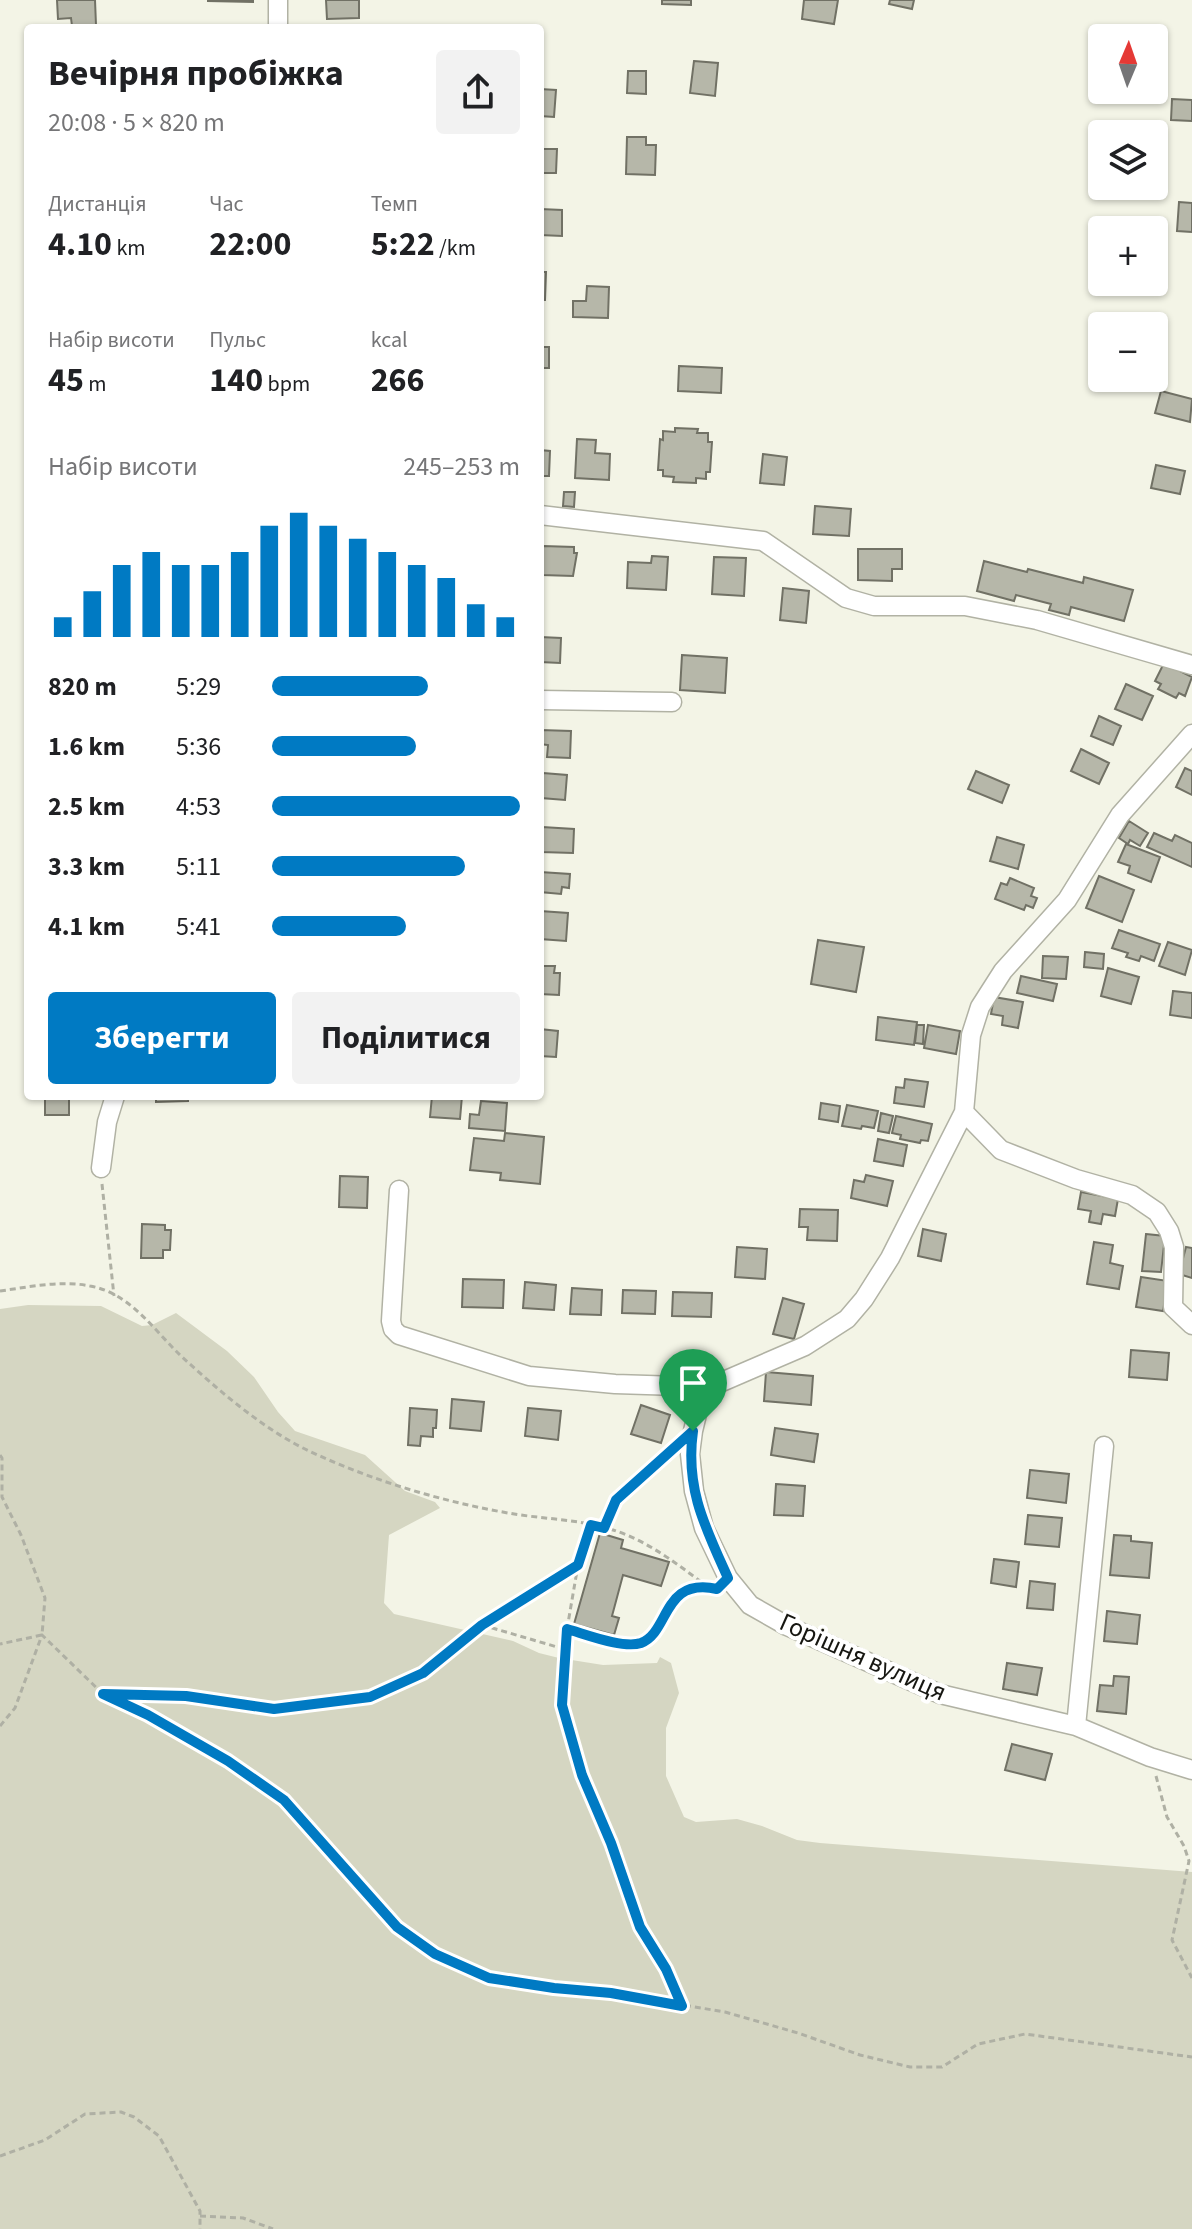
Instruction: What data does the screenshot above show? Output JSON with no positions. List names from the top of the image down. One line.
{"streets":{"street":["Горішня вулиця"]},"north":"top","page":{"map_buttons":["+","−"],"heading":["Вечірня пробіжка","20:08 · 5 × 820 m"],"stats":[["Дистанція","4.10 km"],["Час","22:00"],["Темп","5:22 /km"],["Набір висоти","45 m"],["Пульс","140 bpm"],["kcal","266"]],"chart":["Набір висоти","245–253 m"],"list":[{"name":"820 m","note":"5:29"},{"name":"1.6 km","note":"5:36"},{"name":"2.5 km","note":"4:53"},{"name":"3.3 km","note":"5:11"},{"name":"4.1 km","note":"5:41"}],"buttons":["Зберегти","Поділитися"]}}
